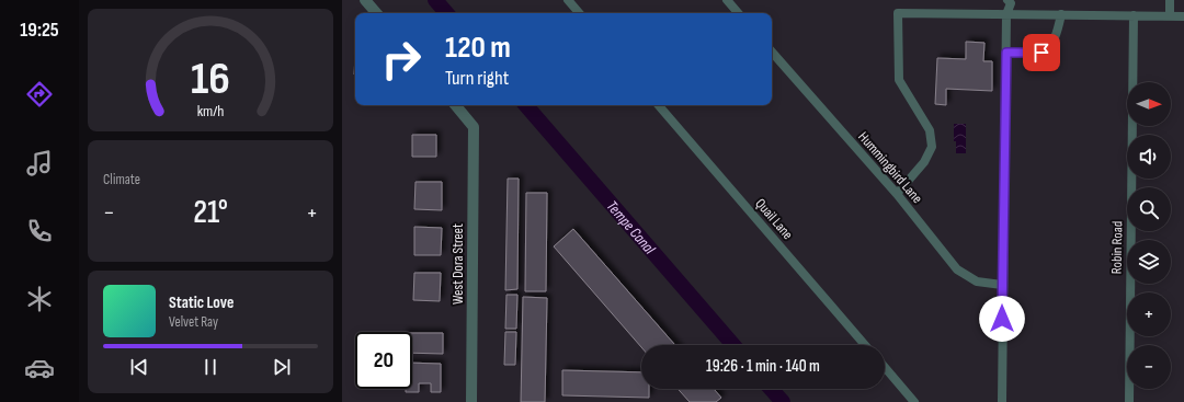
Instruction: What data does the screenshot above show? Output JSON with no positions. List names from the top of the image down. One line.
{"streets":{"street":["West Dora Street"],"lane":["Hummingbird Lane","Quail Lane","Robin Road"]},"water":["Tempe Canal"],"north":"right","page":{"tabs":"19:25","turn":["120 m","Turn right"],"map_buttons":["+","−"],"tile":"Climate","heat":["−","21°","+"],"song":["Static Love","Velvet Ray"],"limit":"20","trip":"19:26 · 1 min · 140 m","gauge":["16","km/h"]}}
